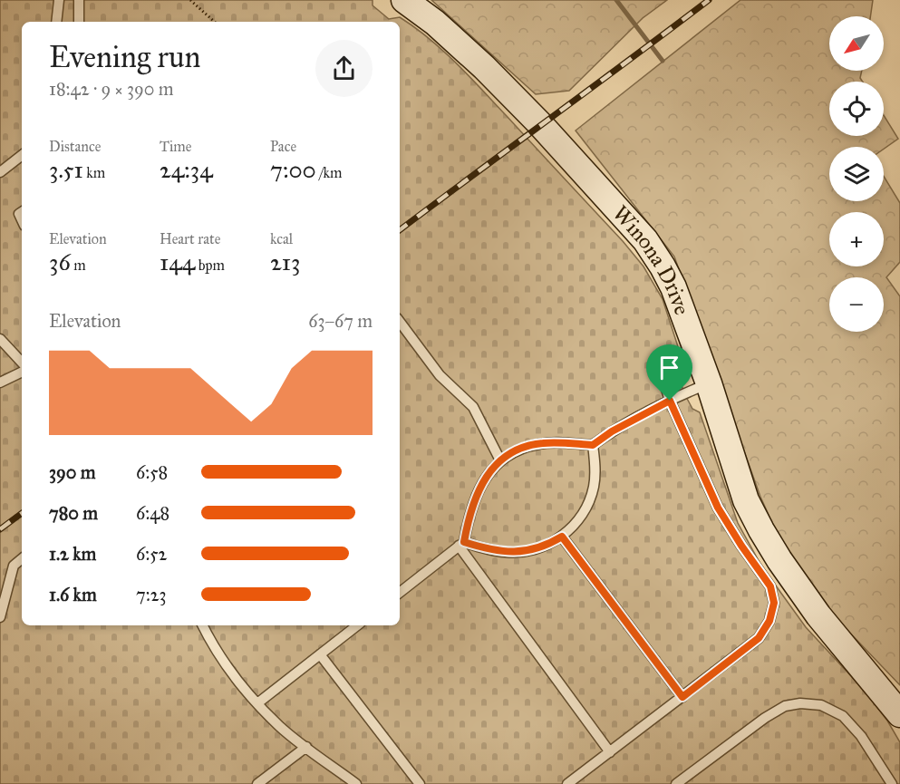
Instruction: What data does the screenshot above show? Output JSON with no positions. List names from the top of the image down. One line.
{"streets":{"street":["Winona Drive"]},"north":"bottom left","page":{"map_buttons":["+","−"],"heading":["Evening run","18:42 · 9 × 390 m"],"stats":[["Distance","3.51 km"],["Time","24:34"],["Pace","7:00 /km"],["Elevation","36 m"],["Heart rate","144 bpm"],["kcal","213"]],"chart":["Elevation","63–67 m"],"list":[{"name":"390 m","note":"6:58"},{"name":"780 m","note":"6:48"},{"name":"1.2 km","note":"6:52"},{"name":"1.6 km","note":"7:23"}]}}
